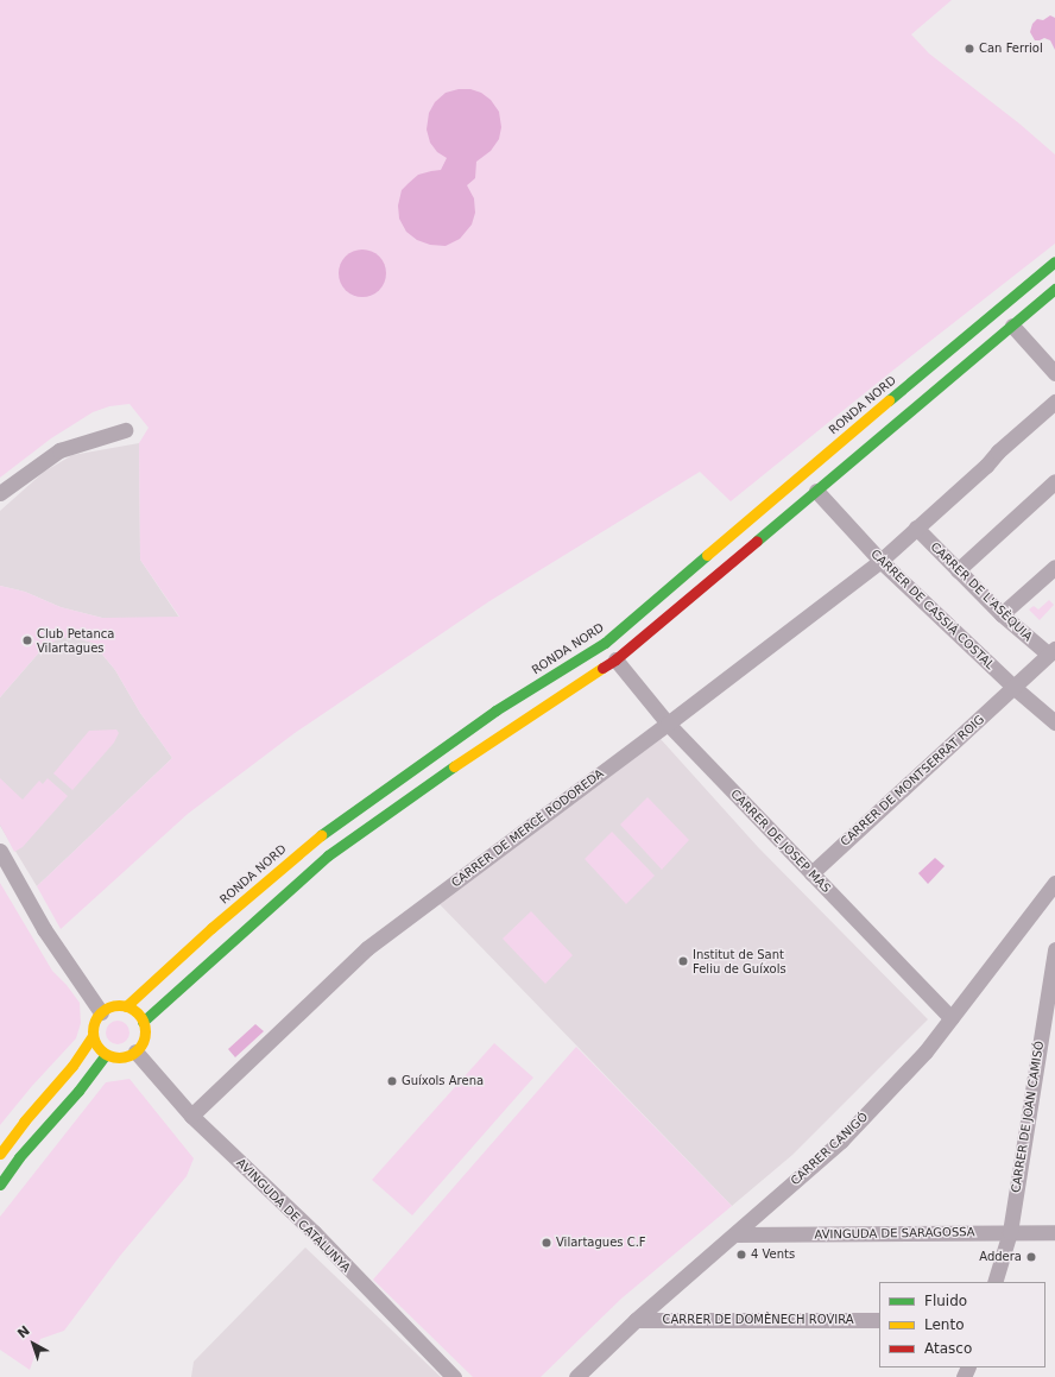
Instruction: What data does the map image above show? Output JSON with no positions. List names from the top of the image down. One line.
{"streets":{"street":["RONDA NORD","CARRER DE L'ASÈQUIA","CARRER DE CASSIÀ COSTAL","CARRER DE MONTSERRAT ROIG","CARRER DE MERCÈ RODOREDA","CARRER DE JOSEP MAS","CARRER DE JOAN CAMISÓ","CARRER CANIGÓ","AVINGUDA DE CATALUNYA","AVINGUDA DE SARAGOSSA","CARRER DE DOMÈNECH ROVIRA"]},"crossings":[["RONDA NORD","AVINGUDA DE CATALUNYA"],["CARRER DE L'ASÈQUIA","CARRER DE MONTSERRAT ROIG"],["CARRER DE L'ASÈQUIA","CARRER DE MERCÈ RODOREDA"],["CARRER DE CASSIÀ COSTAL","CARRER DE MONTSERRAT ROIG"],["CARRER DE CASSIÀ COSTAL","CARRER DE MERCÈ RODOREDA"],["CARRER DE MONTSERRAT ROIG","CARRER DE JOSEP MAS"],["CARRER DE MERCÈ RODOREDA","CARRER DE JOSEP MAS"],["CARRER DE MERCÈ RODOREDA","AVINGUDA DE CATALUNYA"],["CARRER DE JOSEP MAS","CARRER CANIGÓ"],["CARRER DE JOAN CAMISÓ","AVINGUDA DE SARAGOSSA"],["CARRER CANIGÓ","AVINGUDA DE SARAGOSSA"],["CARRER CANIGÓ","CARRER DE DOMÈNECH ROVIRA"]],"places":["Can Ferriol","Club Petanca Vilartagues","Institut de Sant Feliu de Guíxols","Guíxols Arena","Vilartagues C.F","4 Vents","Addera"],"legend":["Fluido","Lento","Atasco"],"north":"top left"}
